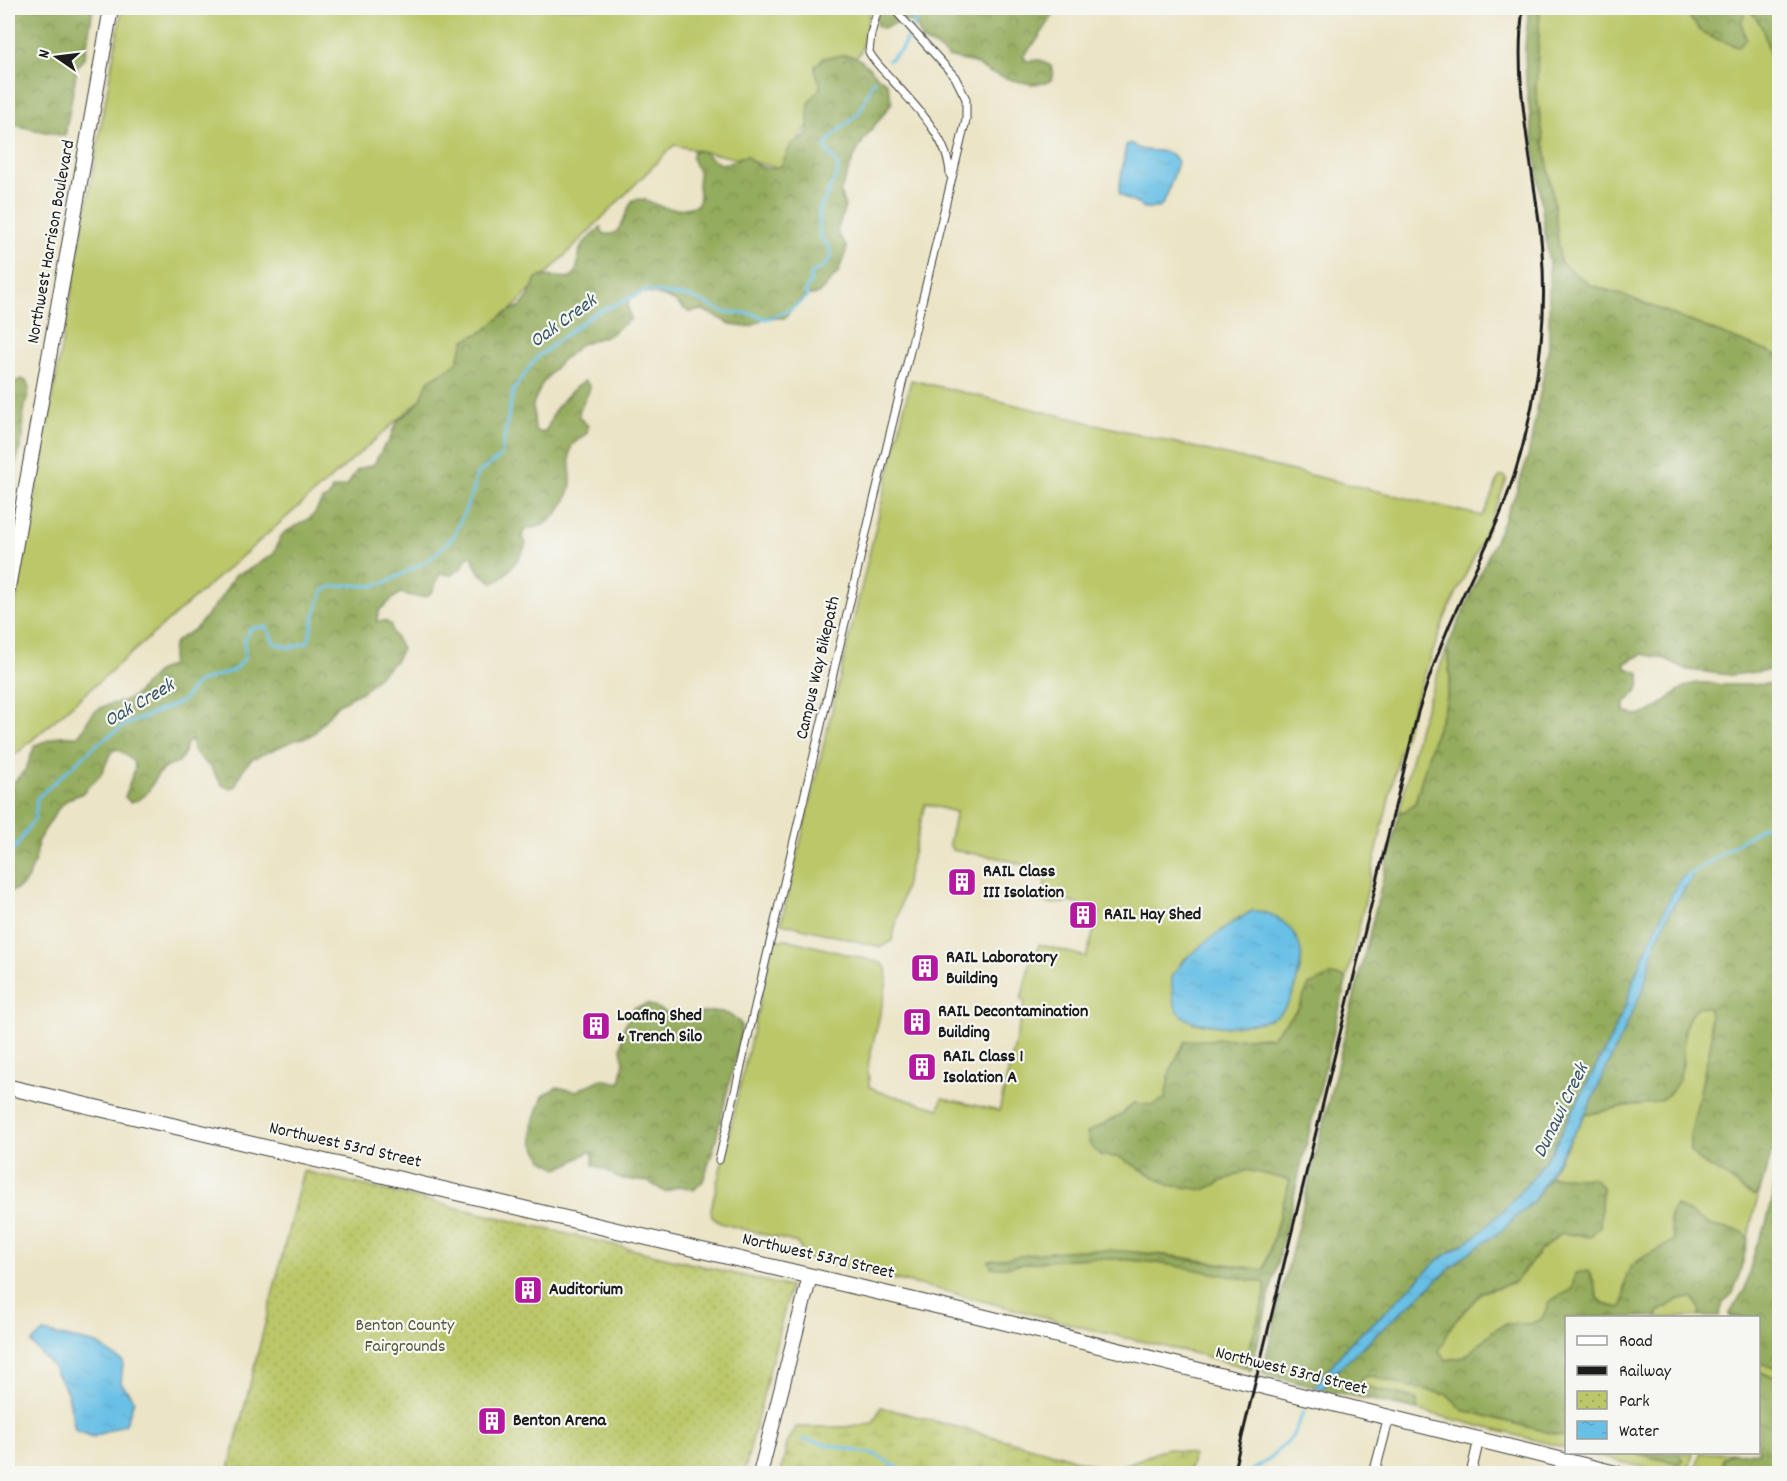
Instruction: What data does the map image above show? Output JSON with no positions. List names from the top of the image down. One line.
{"streets":{"main road":["Northwest Harrison Boulevard","Northwest 53rd Street"],"street":["Campus Way Bikepath"]},"water":["Oak Creek","Dunawi Creek"],"parks":["Benton County Fairgrounds"],"places":{"building":["RAIL Class III Isolation","RAIL Hay Shed","RAIL Laboratory Building","RAIL Decontamination Building","Loafing Shed & Trench Silo","RAIL Class 1 Isolation A","Auditorium","Benton Arena"]},"legend":["Road","Railway","Park","Water"],"north":"left"}
